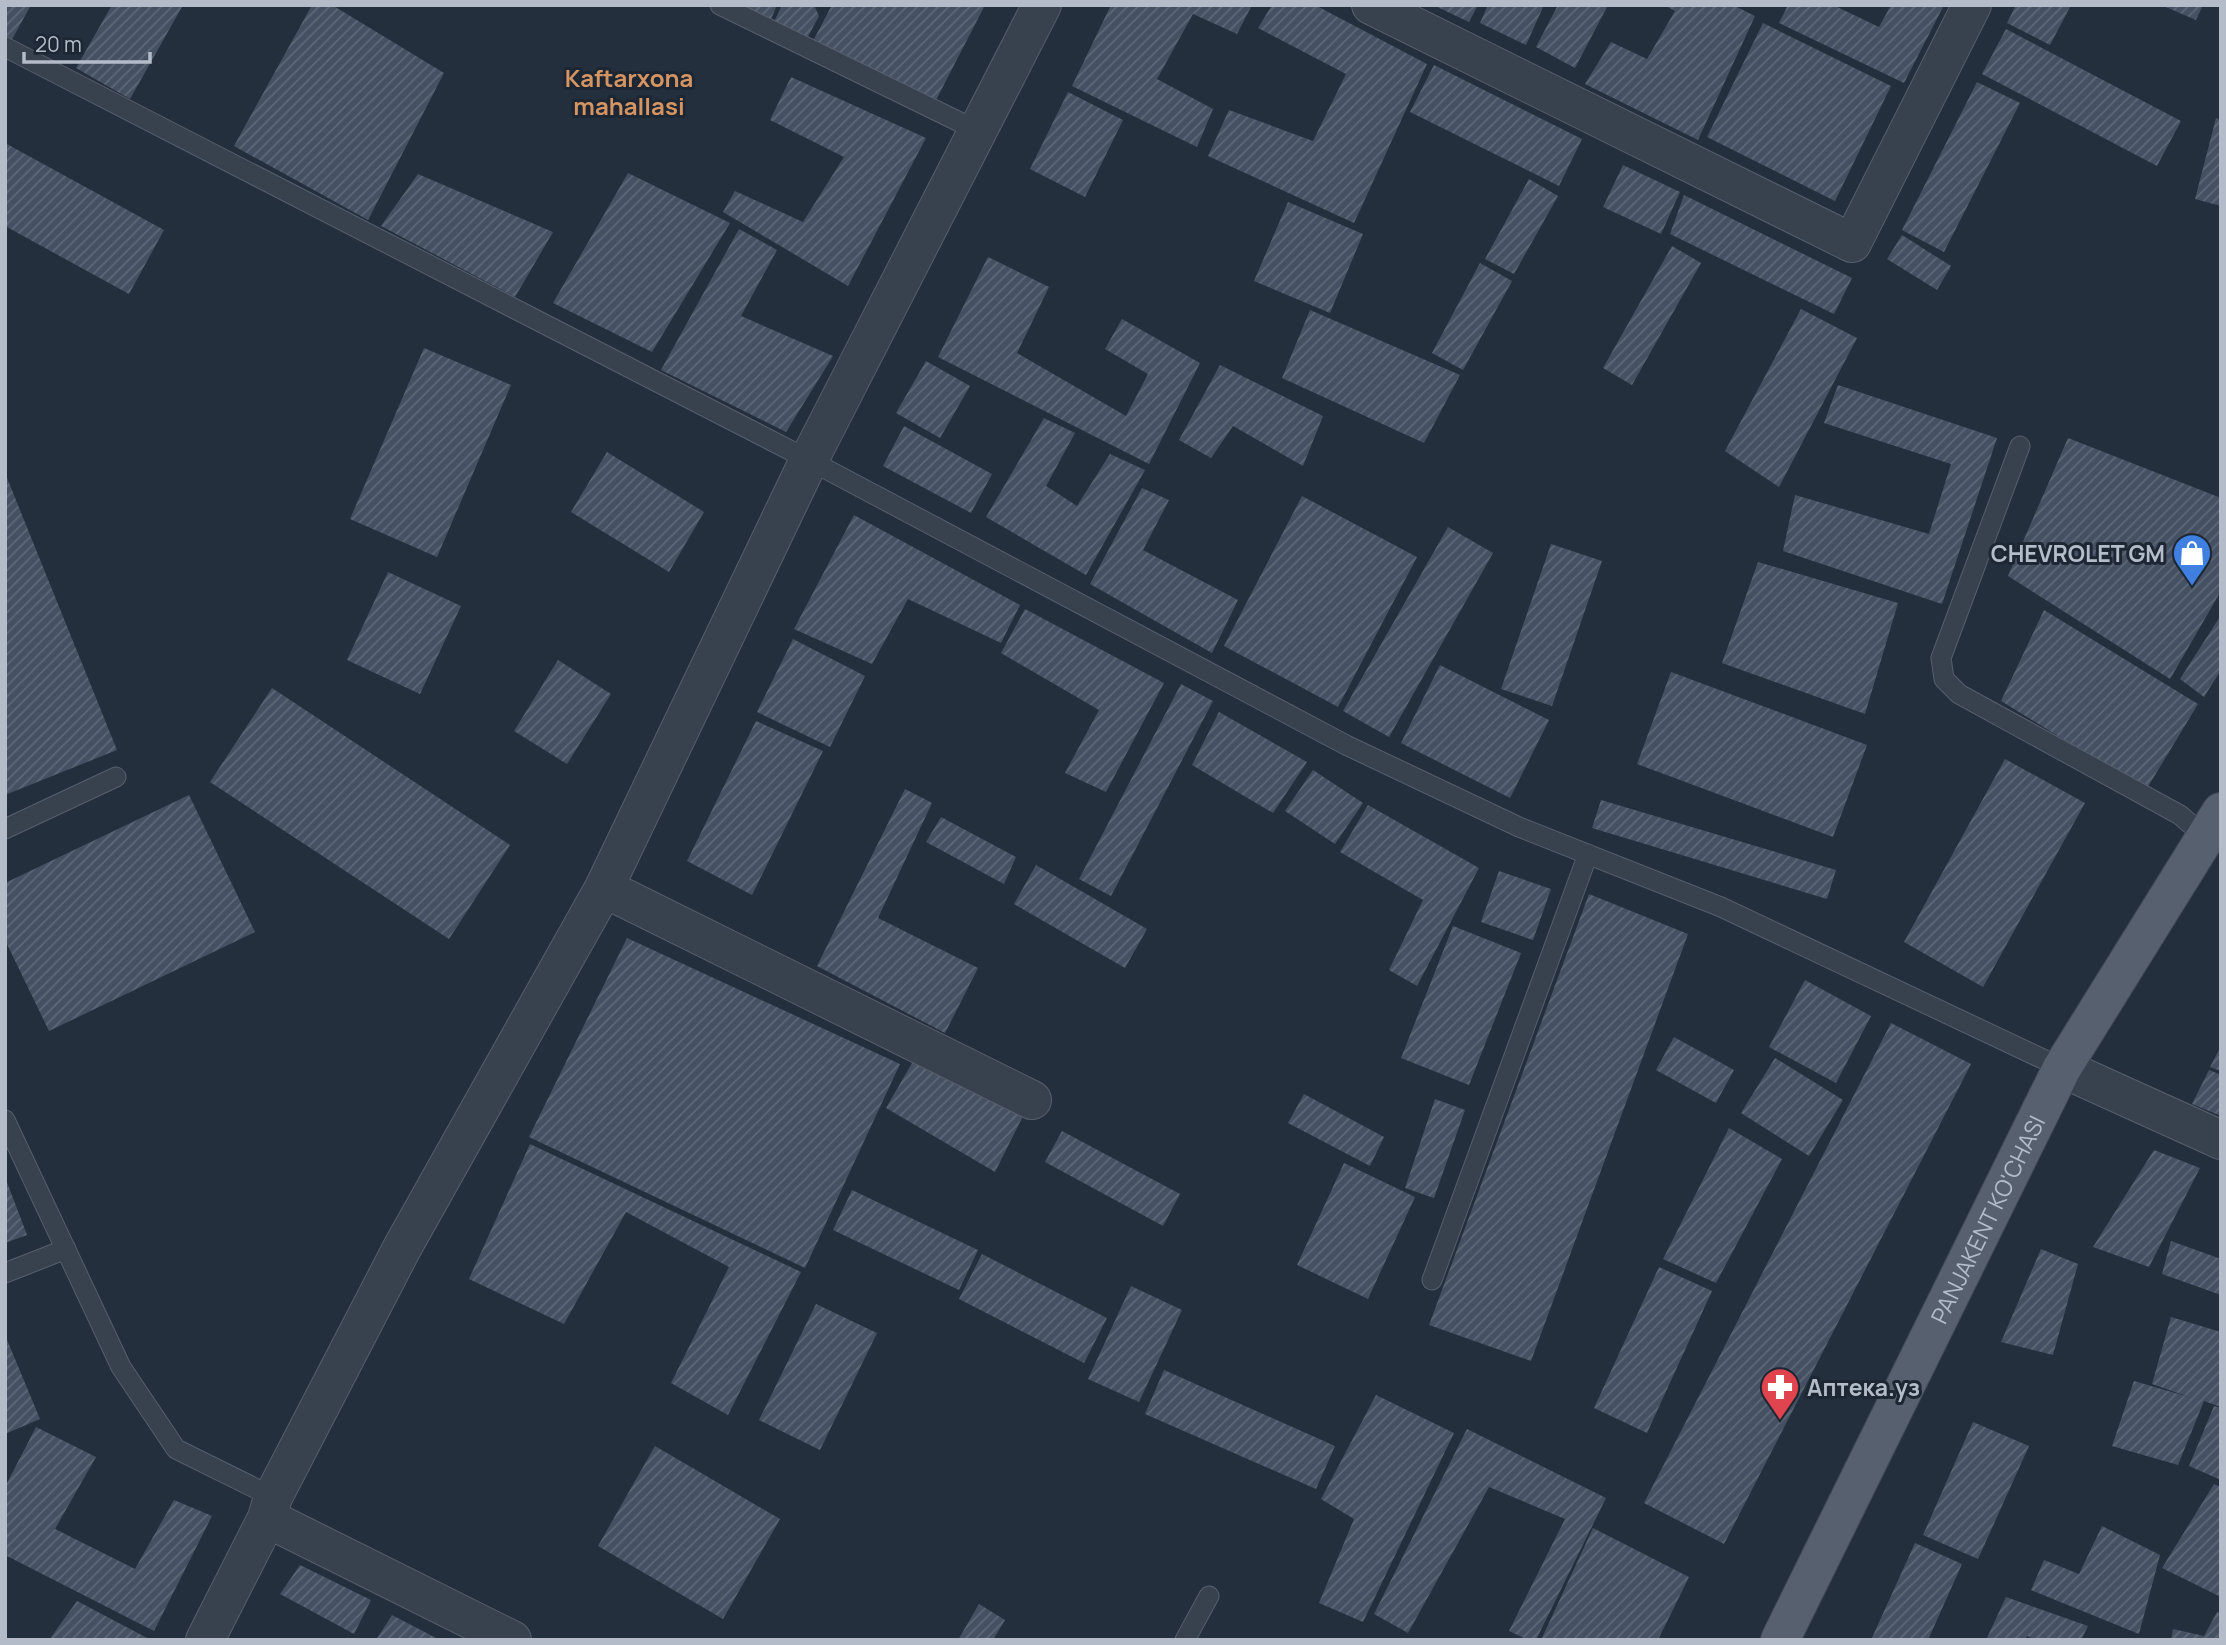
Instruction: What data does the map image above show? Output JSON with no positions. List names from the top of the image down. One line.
{"streets":{"main road":["PANJAKENT KO'CHASI"]},"districts":["Kaftarxona mahallasi"],"places":{"shop":["CHEVROLET GM"],"pharmacy":["Аптека.уз"]},"scale_bar":"20 m"}
